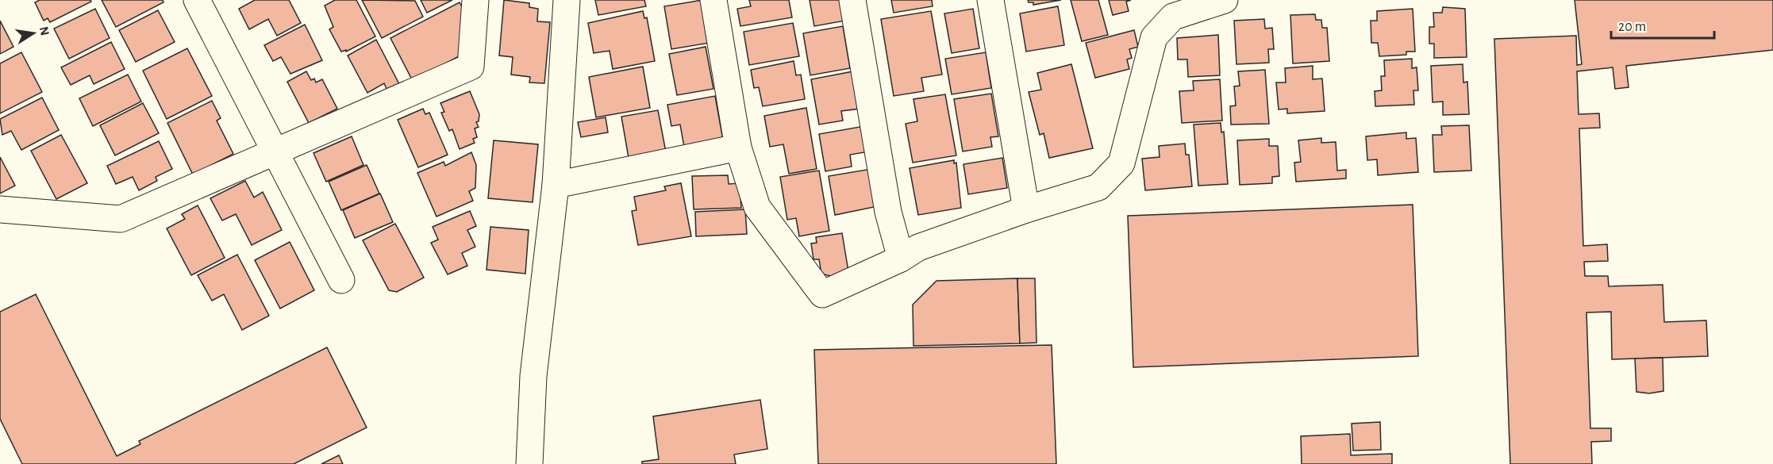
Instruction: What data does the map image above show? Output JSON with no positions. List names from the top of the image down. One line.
{"scale_bar":"20 m","north":"right"}
